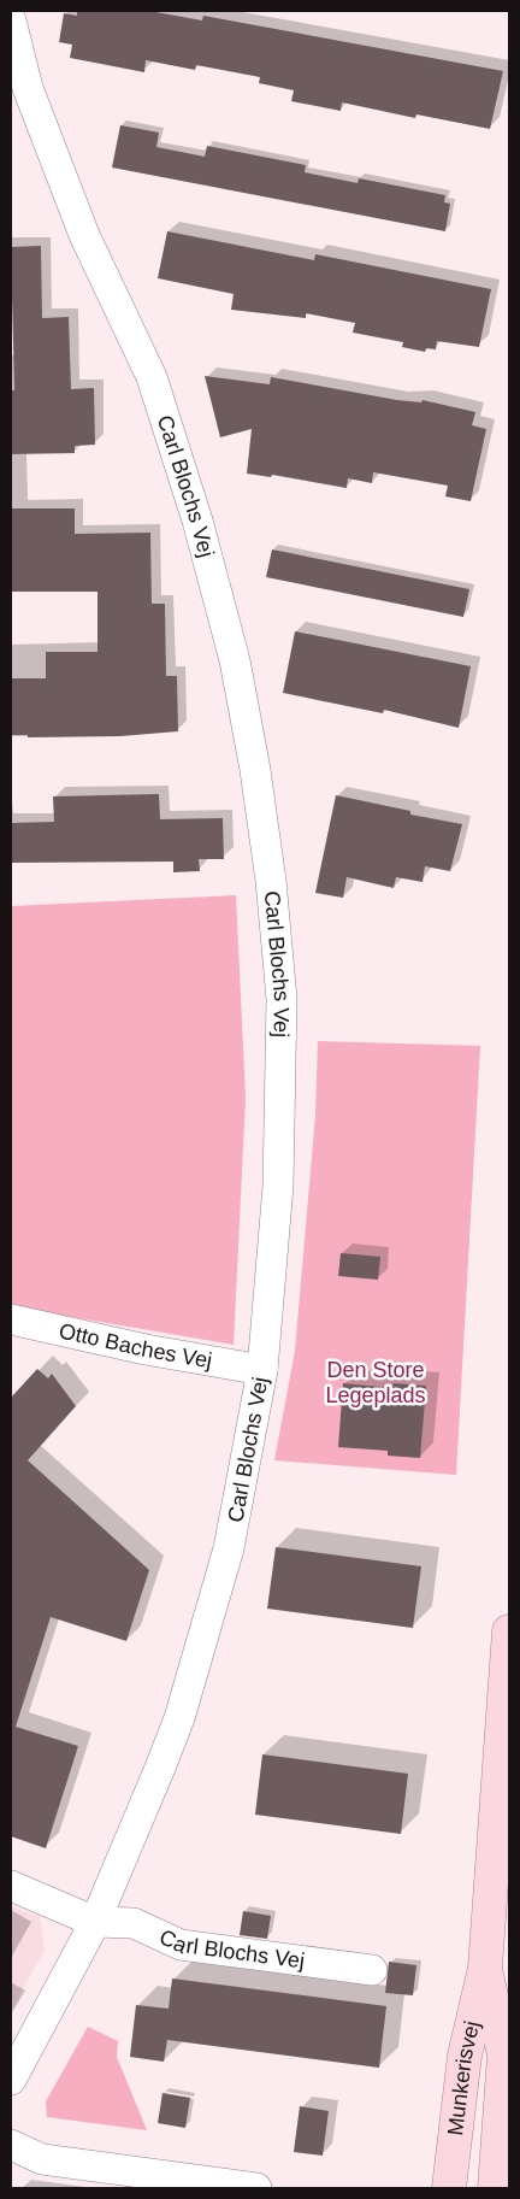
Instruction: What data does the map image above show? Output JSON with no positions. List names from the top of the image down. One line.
{"streets":{"main road":["Munkerisvej"],"street":["Carl Blochs Vej","Otto Baches Vej"]},"crossings":[["Carl Blochs Vej","Otto Baches Vej"]],"parks":["Den Store Legeplads"]}
